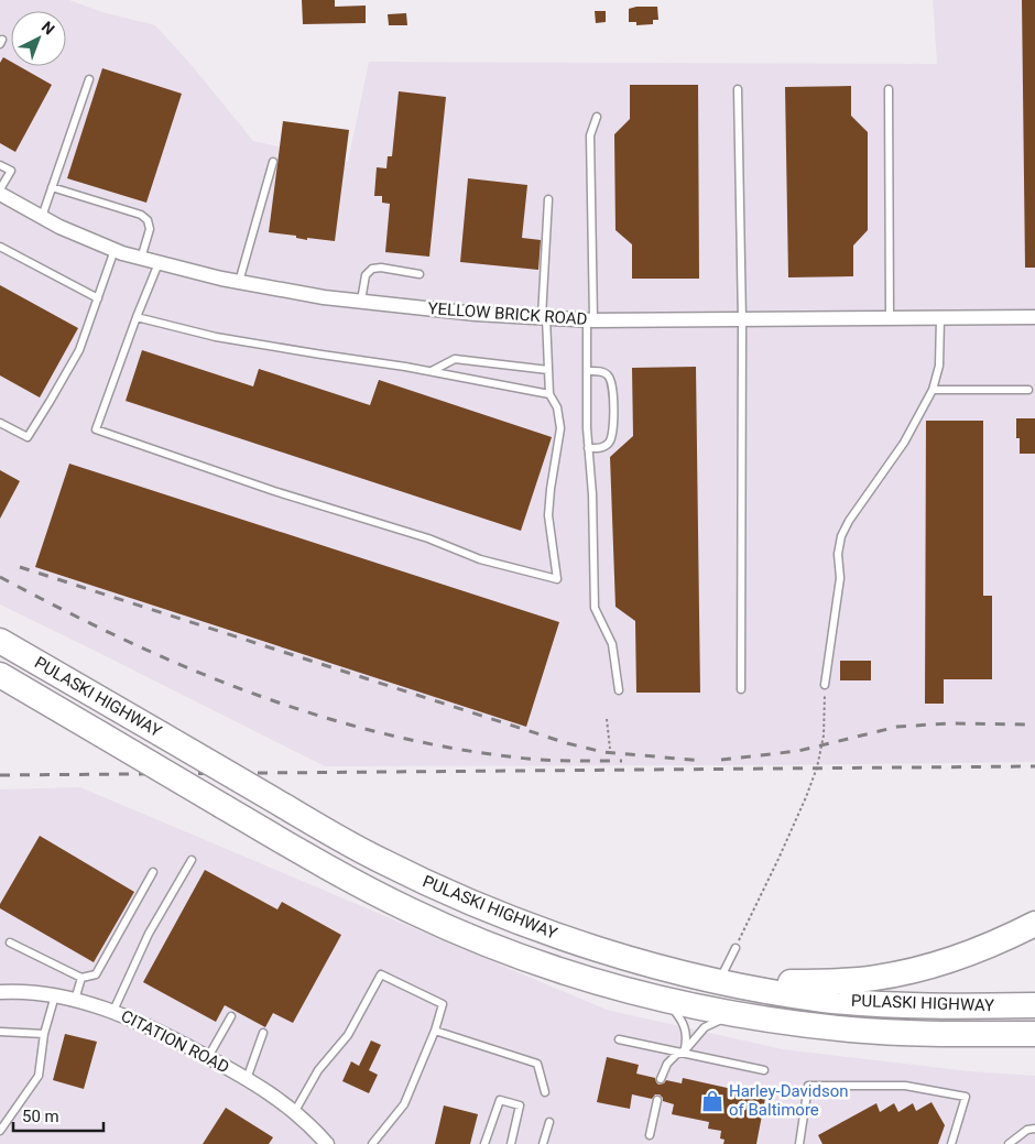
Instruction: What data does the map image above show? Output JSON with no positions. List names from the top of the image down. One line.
{"streets":{"highway":["PULASKI HIGHWAY"],"street":["YELLOW BRICK ROAD","CITATION ROAD"]},"places":{"shop":["Harley-Davidson of Baltimore"]},"scale_bar":"50 m","north":"top right"}
